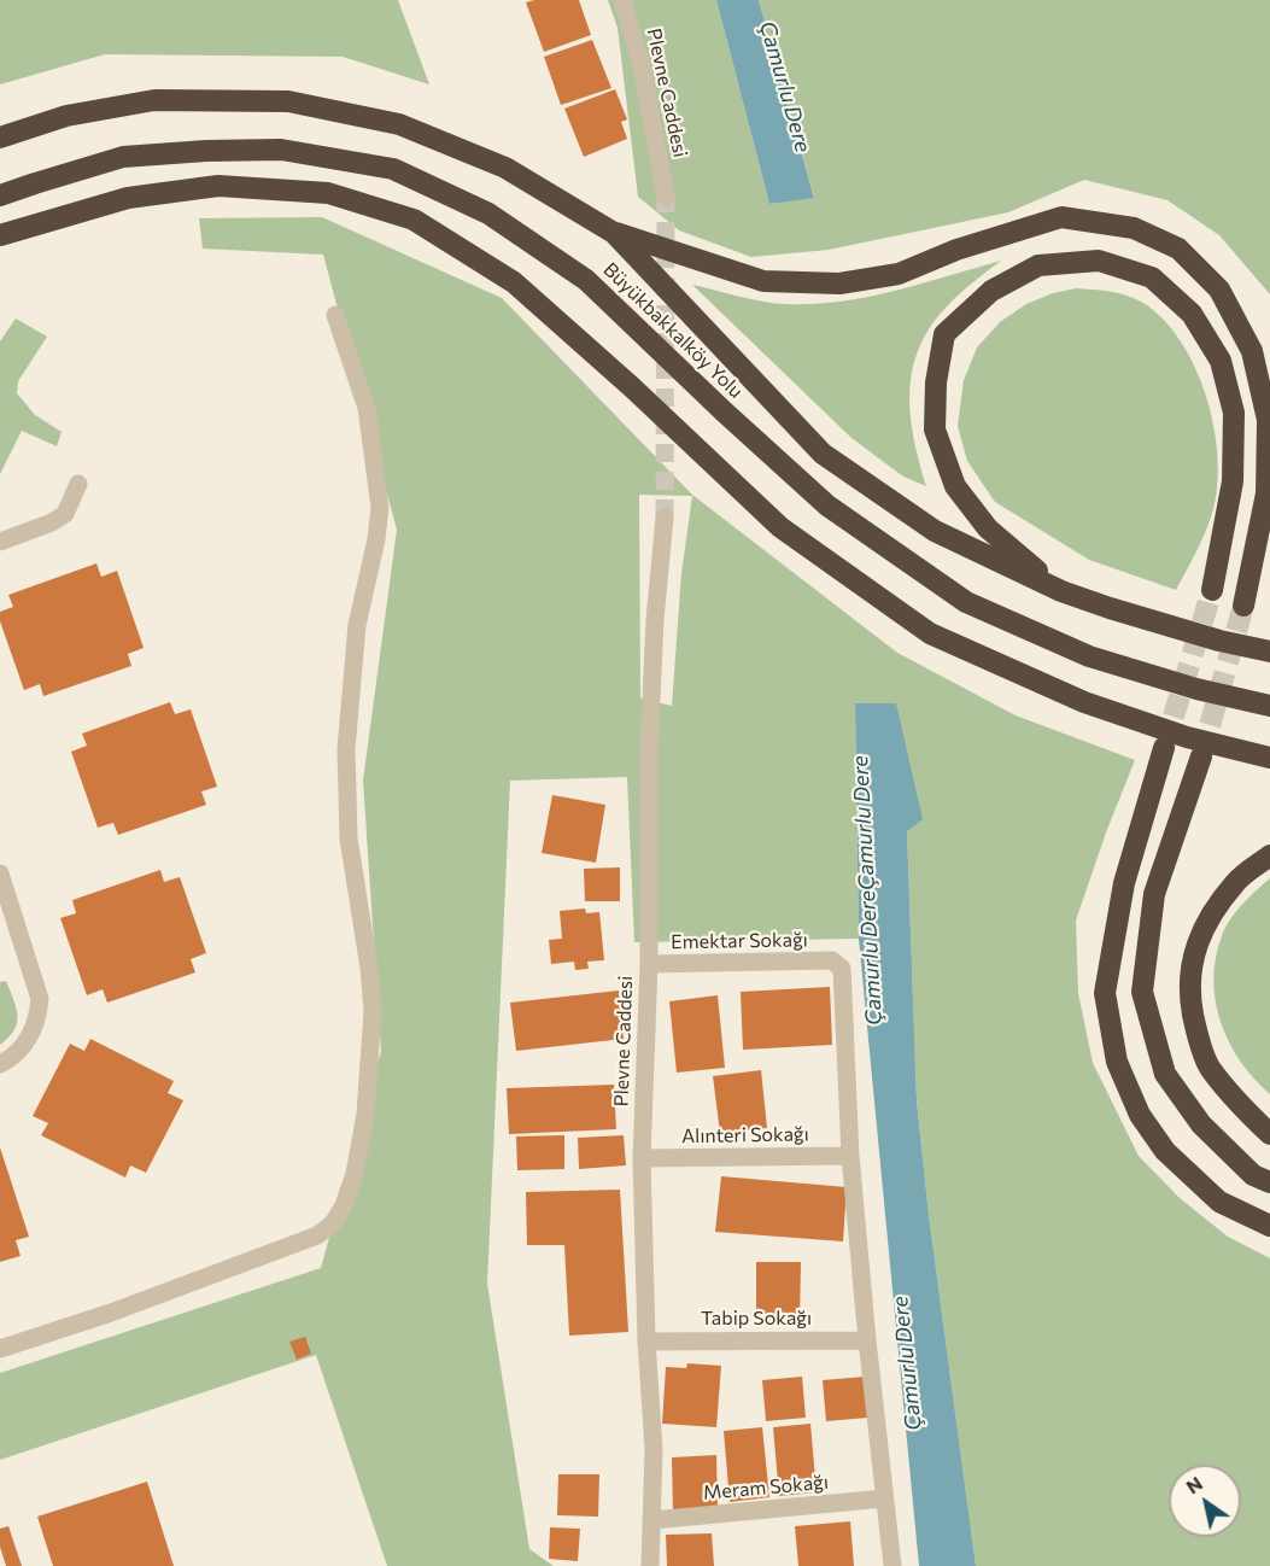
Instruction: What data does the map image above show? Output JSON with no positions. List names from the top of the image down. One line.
{"streets":{"highway":["Büyükbakkalköy Yolu"],"street":["Plevne Caddesi","Emektar Sokağı","Alınteri Sokağı","Tabip Sokağı","Meram Sokağı"]},"crossings":[["Plevne Caddesi","Emektar Sokağı"],["Plevne Caddesi","Alınteri Sokağı"],["Plevne Caddesi","Tabip Sokağı"],["Plevne Caddesi","Meram Sokağı"],["Emektar Sokağı","Alınteri Sokağı"]],"water":["Çamurlu Dere","Çamurlu DereÇamurlu Dere"],"north":"top left"}
